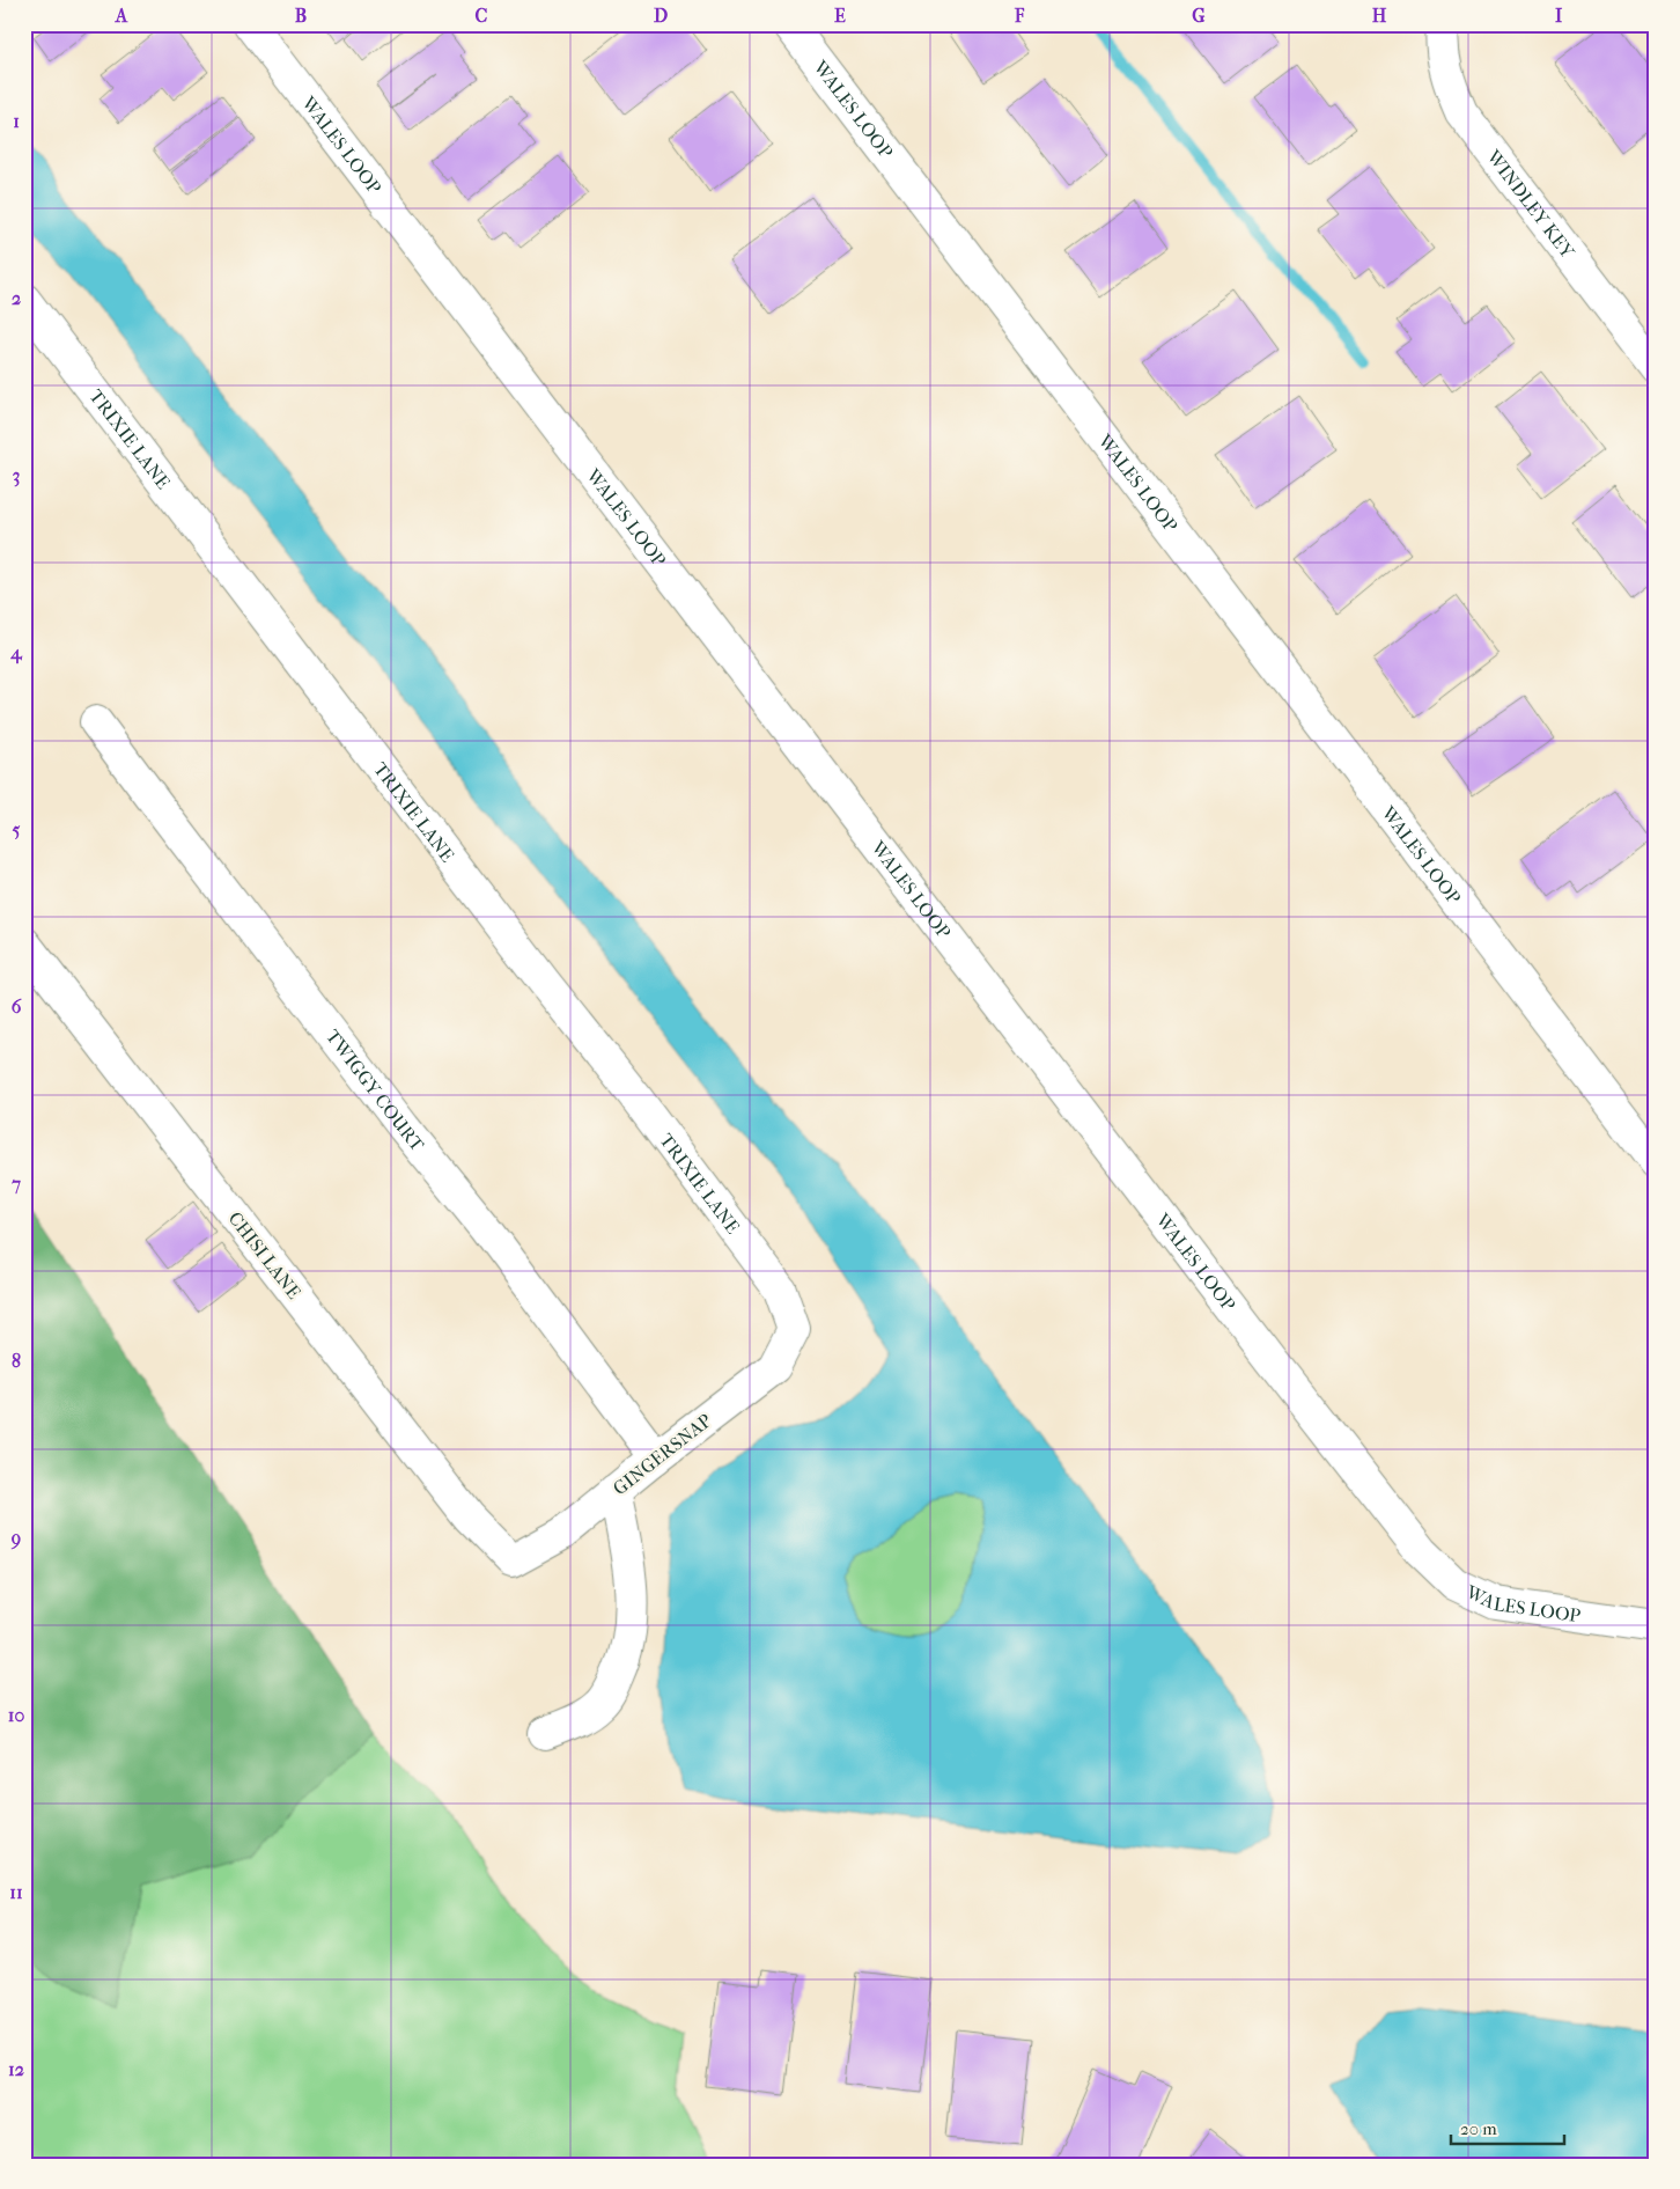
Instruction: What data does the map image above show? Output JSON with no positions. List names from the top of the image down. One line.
{"streets":{"street":["WALES LOOP","WINDLEY KEY","TRIXIE LANE","TWIGGY COURT","CHISI LANE","GINGERSNAP"]},"crossings":[["TRIXIE LANE","GINGERSNAP"],["TWIGGY COURT","GINGERSNAP"],["CHISI LANE","GINGERSNAP"]],"scale_bar":"20 m","grid":{"columns":["A","B","C","D","E","F","G","H","I"],"rows":["1","2","3","4","5","6","7","8","9","10","11","12"]}}
